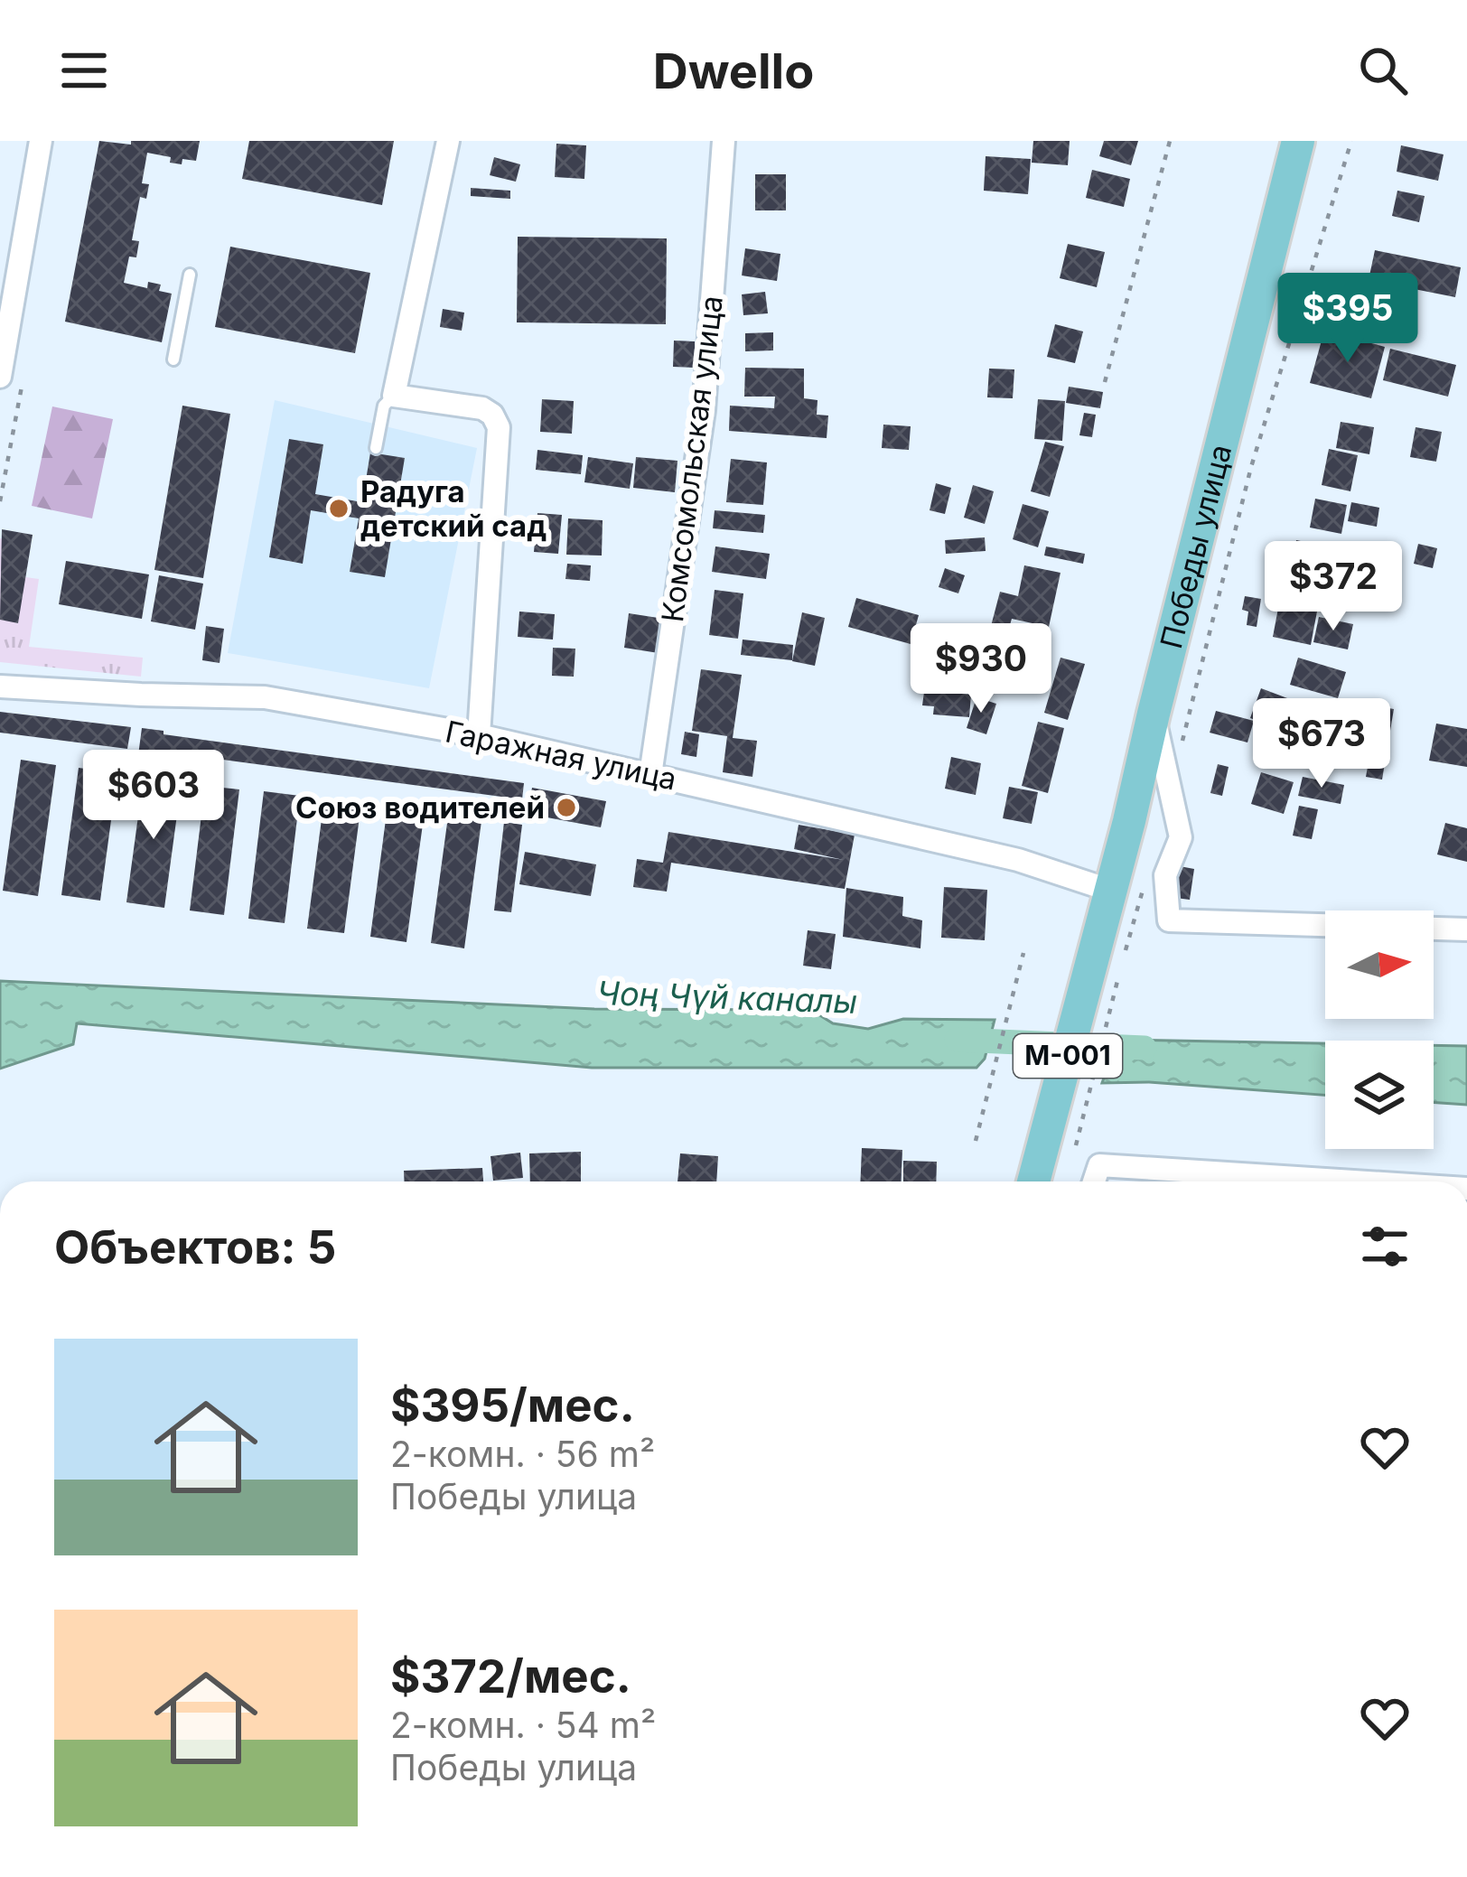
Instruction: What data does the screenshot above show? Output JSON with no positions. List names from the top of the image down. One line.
{"streets":{"main road":["Победы улица","М-001"],"street":["Комсомольская улица","Гаражная улица"]},"crossings":[["Комсомольская улица","Гаражная улица"],["Победы улица","Гаражная улица"],["Победы улица","М-001"]],"water":["Чоң Чүй каналы"],"places":["Радуга детский сад","Союз водителей"],"north":"right","page":{"header":"Dwello","price":["$395","$372","$930","$673","$603"],"heading":"Объектов: 5","list":[{"name":"$395/мес.","note":"2-комн. · 56 m² · Победы улица"},{"name":"$372/мес.","note":"2-комн. · 54 m² · Победы улица"}]}}
